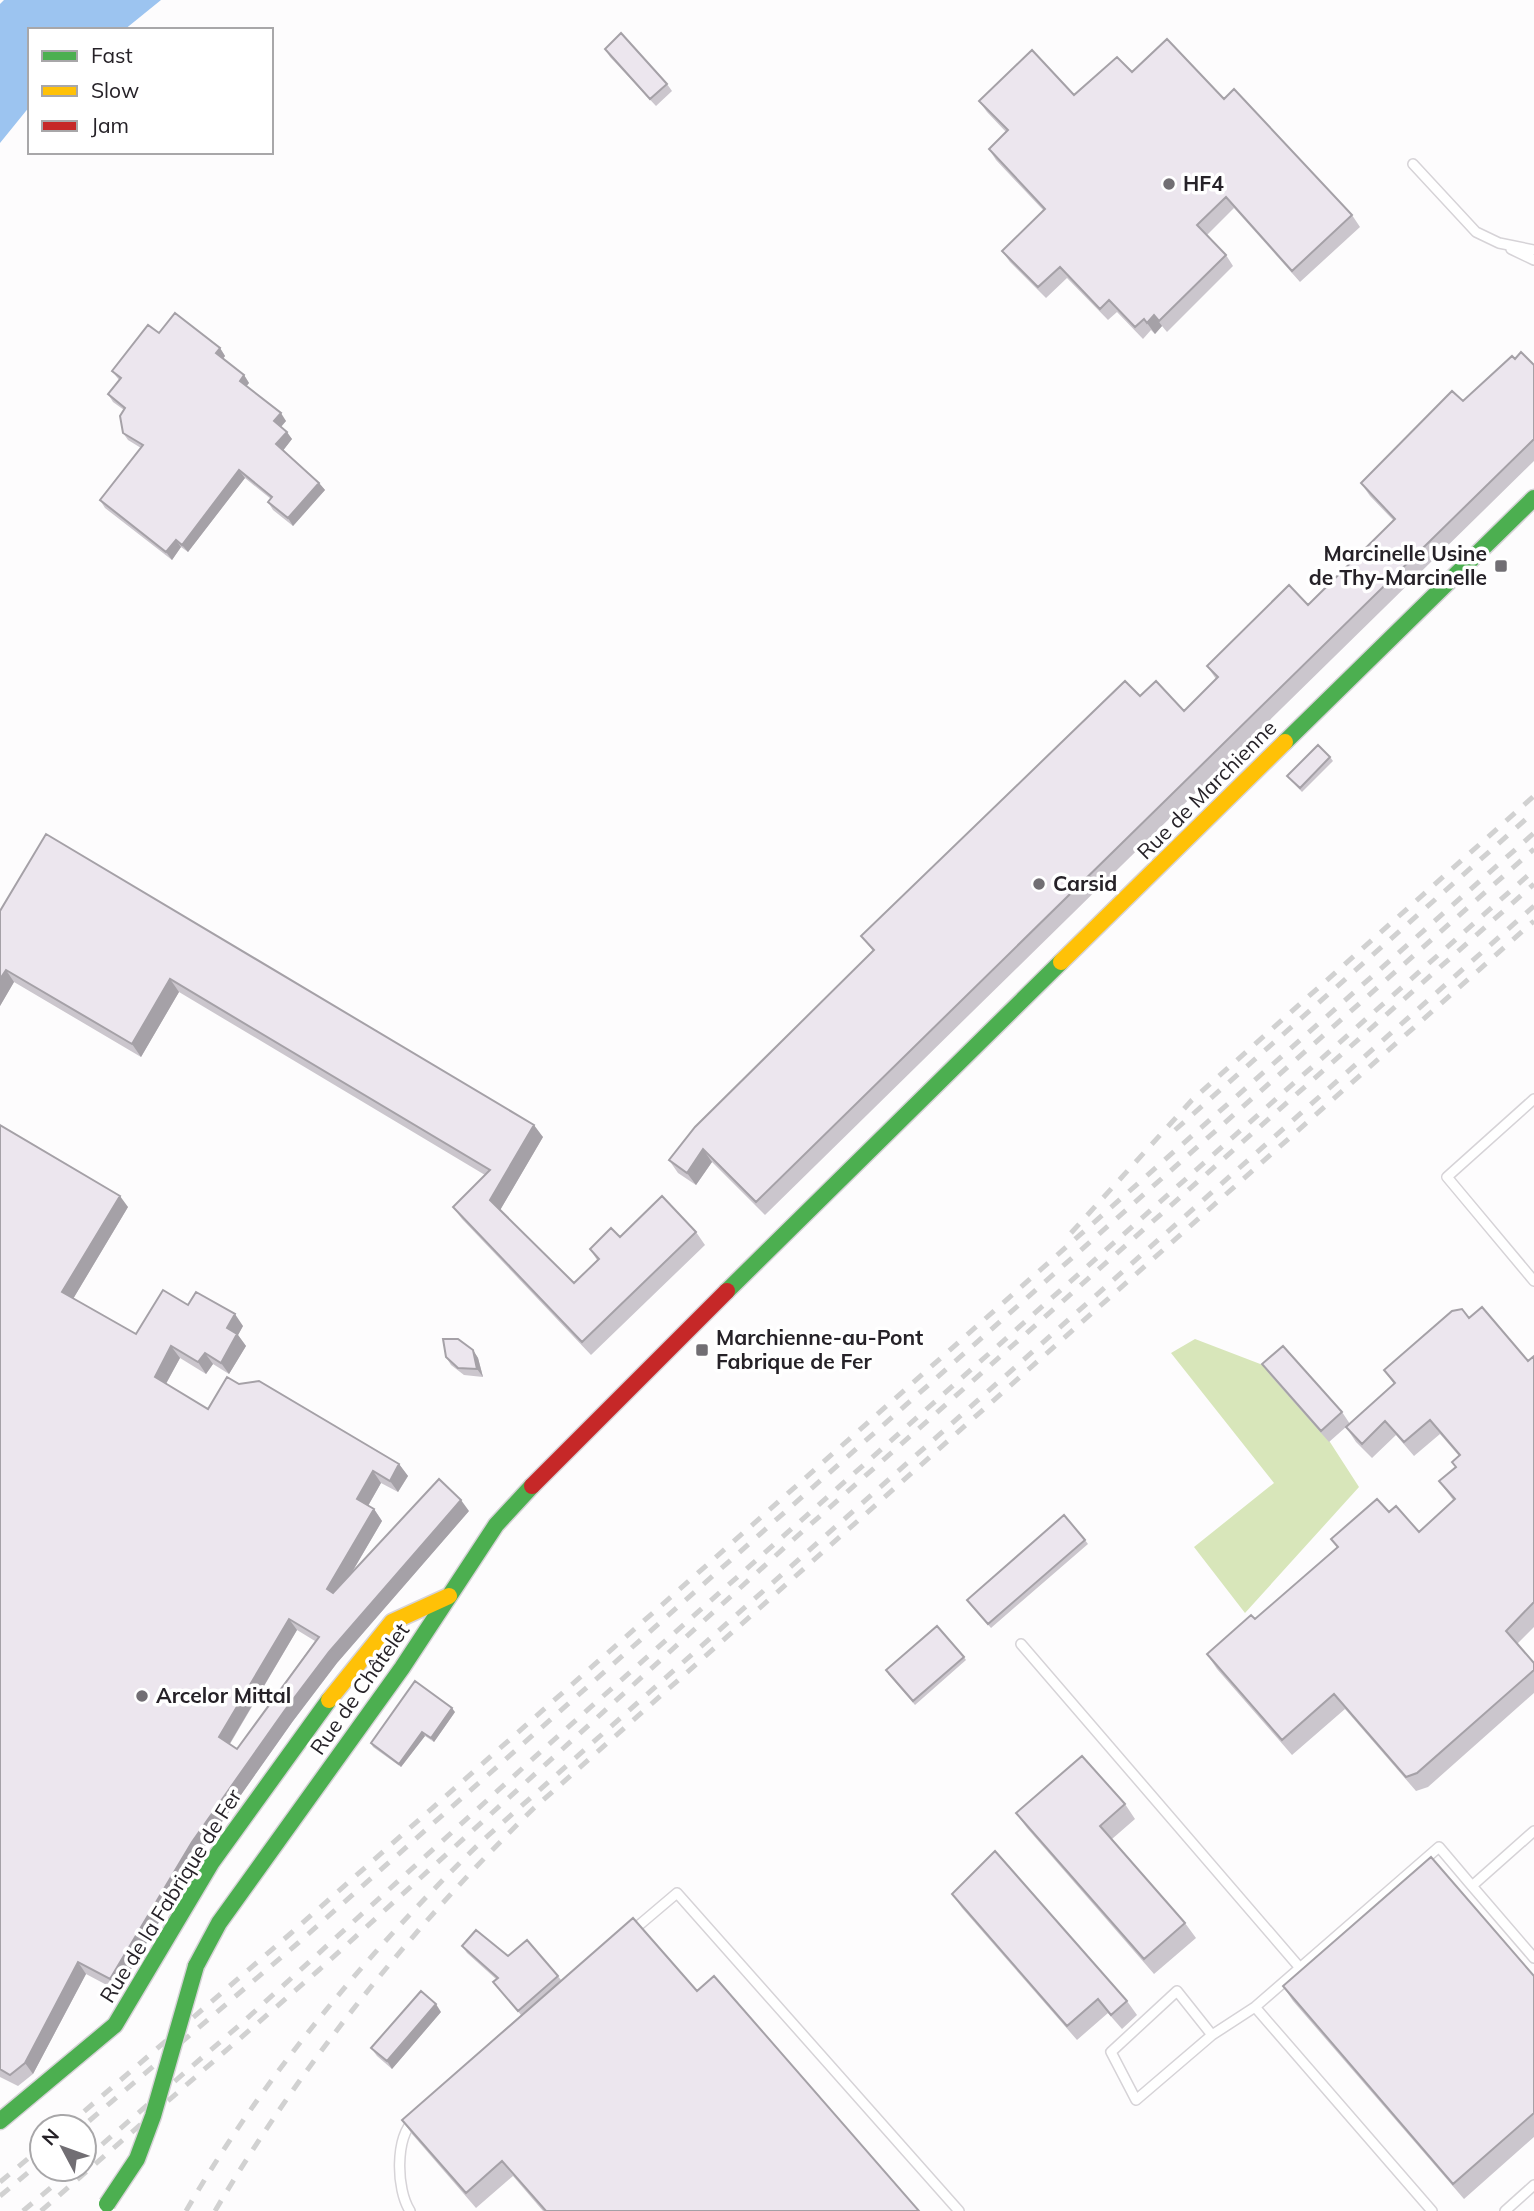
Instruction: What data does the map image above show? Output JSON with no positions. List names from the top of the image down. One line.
{"streets":{"main road":["Rue de Marchienne","Rue de Châtelet","Rue de la Fabrique de Fer"]},"crossings":[["Rue de Marchienne","Rue de Châtelet"],["Rue de Châtelet","Rue de la Fabrique de Fer"]],"places":{"other":["HF4","Carsid","Arcelor Mittal"],"transit":["Marcinelle Usine de Thy-Marcinelle","Marchienne-au-Pont Fabrique de Fer"]},"legend":["Fast","Slow","Jam"],"north":"top left"}
